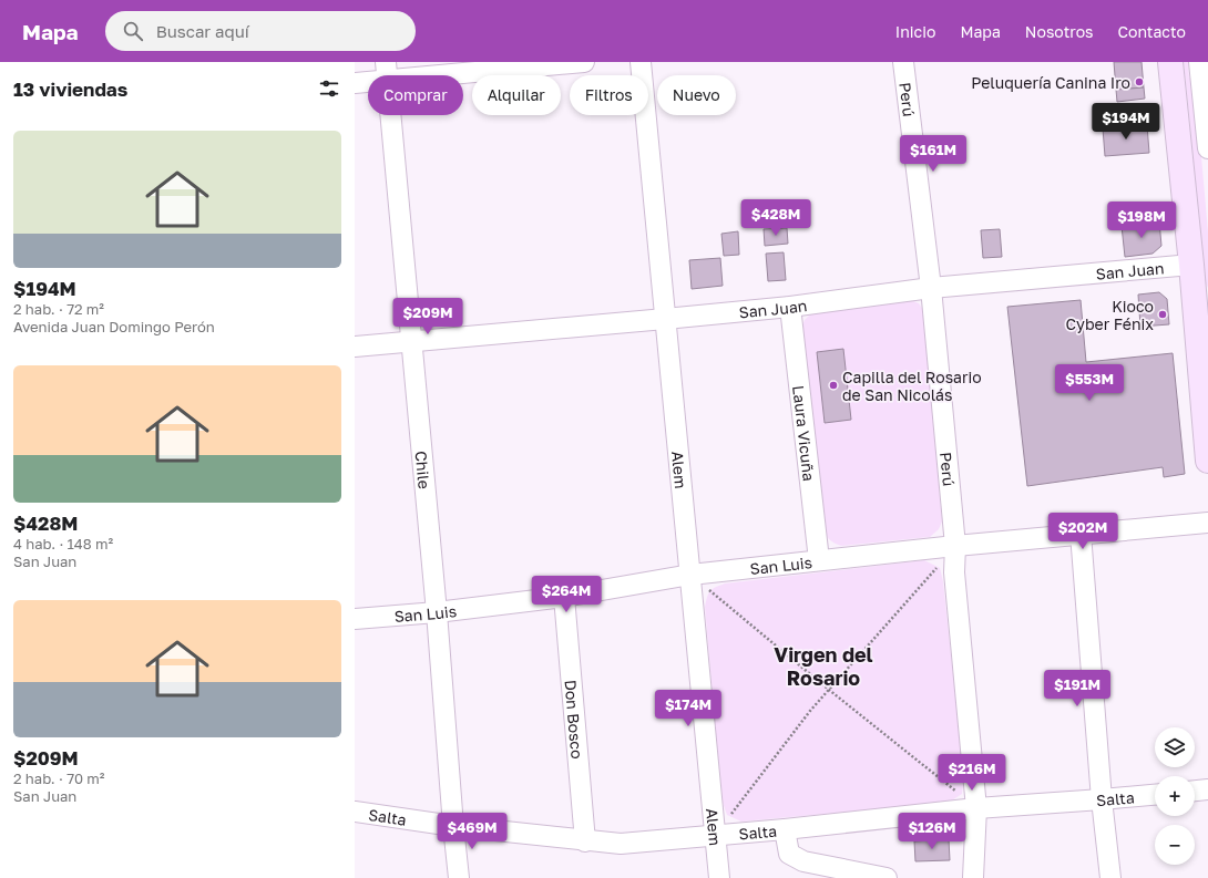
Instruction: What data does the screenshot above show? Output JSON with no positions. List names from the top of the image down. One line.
{"streets":{"street":["Perú","San Juan","Laura Vicuña","Chile","Alem","San Luis","Don Bosco","Salta"]},"crossings":[["Perú","San Juan"],["Perú","San Luis"],["Perú","Salta"],["San Juan","Laura Vicuña"],["San Juan","Chile"],["San Juan","Alem"],["Laura Vicuña","San Luis"],["Chile","San Luis"],["Chile","Salta"],["Alem","San Luis"],["Alem","Salta"],["San Luis","Don Bosco"],["Don Bosco","Salta"]],"districts":["Virgen del Rosario"],"places":["Peluquería Canina Iro","Kioco Cyber Fénix","Capilla del Rosario de San Nicolás"],"page":{"header":"Mapa","search":"Buscar aquí","nav":["Inicio","Mapa","Nosotros","Contacto"],"heading":"13 viviendas","chip":["Comprar","Alquilar","Filtros","Nuevo"],"price":["$194M","$161M","$428M","$198M","$209M","$553M","$202M","$264M","$191M","$174M","$216M","$469M","$126M"],"list":[{"name":"$194M","note":"2 hab. · 72 m² · Avenida Juan Domingo Perón"},{"name":"$428M","note":"4 hab. · 148 m² · San Juan"},{"name":"$209M","note":"2 hab. · 70 m² · San Juan"}],"map_buttons":["+","−"]}}
